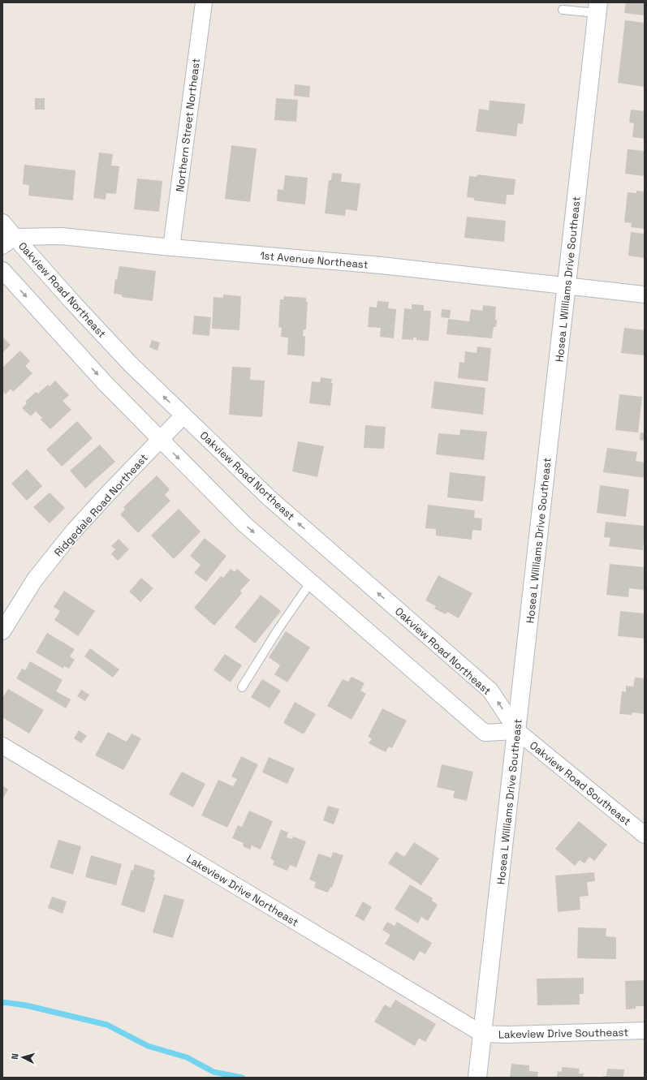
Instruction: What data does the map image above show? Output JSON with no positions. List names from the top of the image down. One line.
{"streets":{"street":["Northern Street Northeast","1st Avenue Northeast","Hosea L Williams Drive Southeast","Oakview Road Northeast","Ridgedale Road Northeast","Oakview Road Southeast","Lakeview Drive Northeast","Lakeview Drive Southeast"]},"crossings":[["Northern Street Northeast","1st Avenue Northeast"],["1st Avenue Northeast","Hosea L Williams Drive Southeast"],["1st Avenue Northeast","Oakview Road Northeast"],["Hosea L Williams Drive Southeast","Oakview Road Northeast"],["Hosea L Williams Drive Southeast","Oakview Road Southeast"],["Hosea L Williams Drive Southeast","Lakeview Drive Northeast"],["Hosea L Williams Drive Southeast","Lakeview Drive Southeast"],["Oakview Road Northeast","Ridgedale Road Northeast"],["Oakview Road Northeast","Oakview Road Southeast"],["Lakeview Drive Northeast","Lakeview Drive Southeast"]],"north":"left"}
